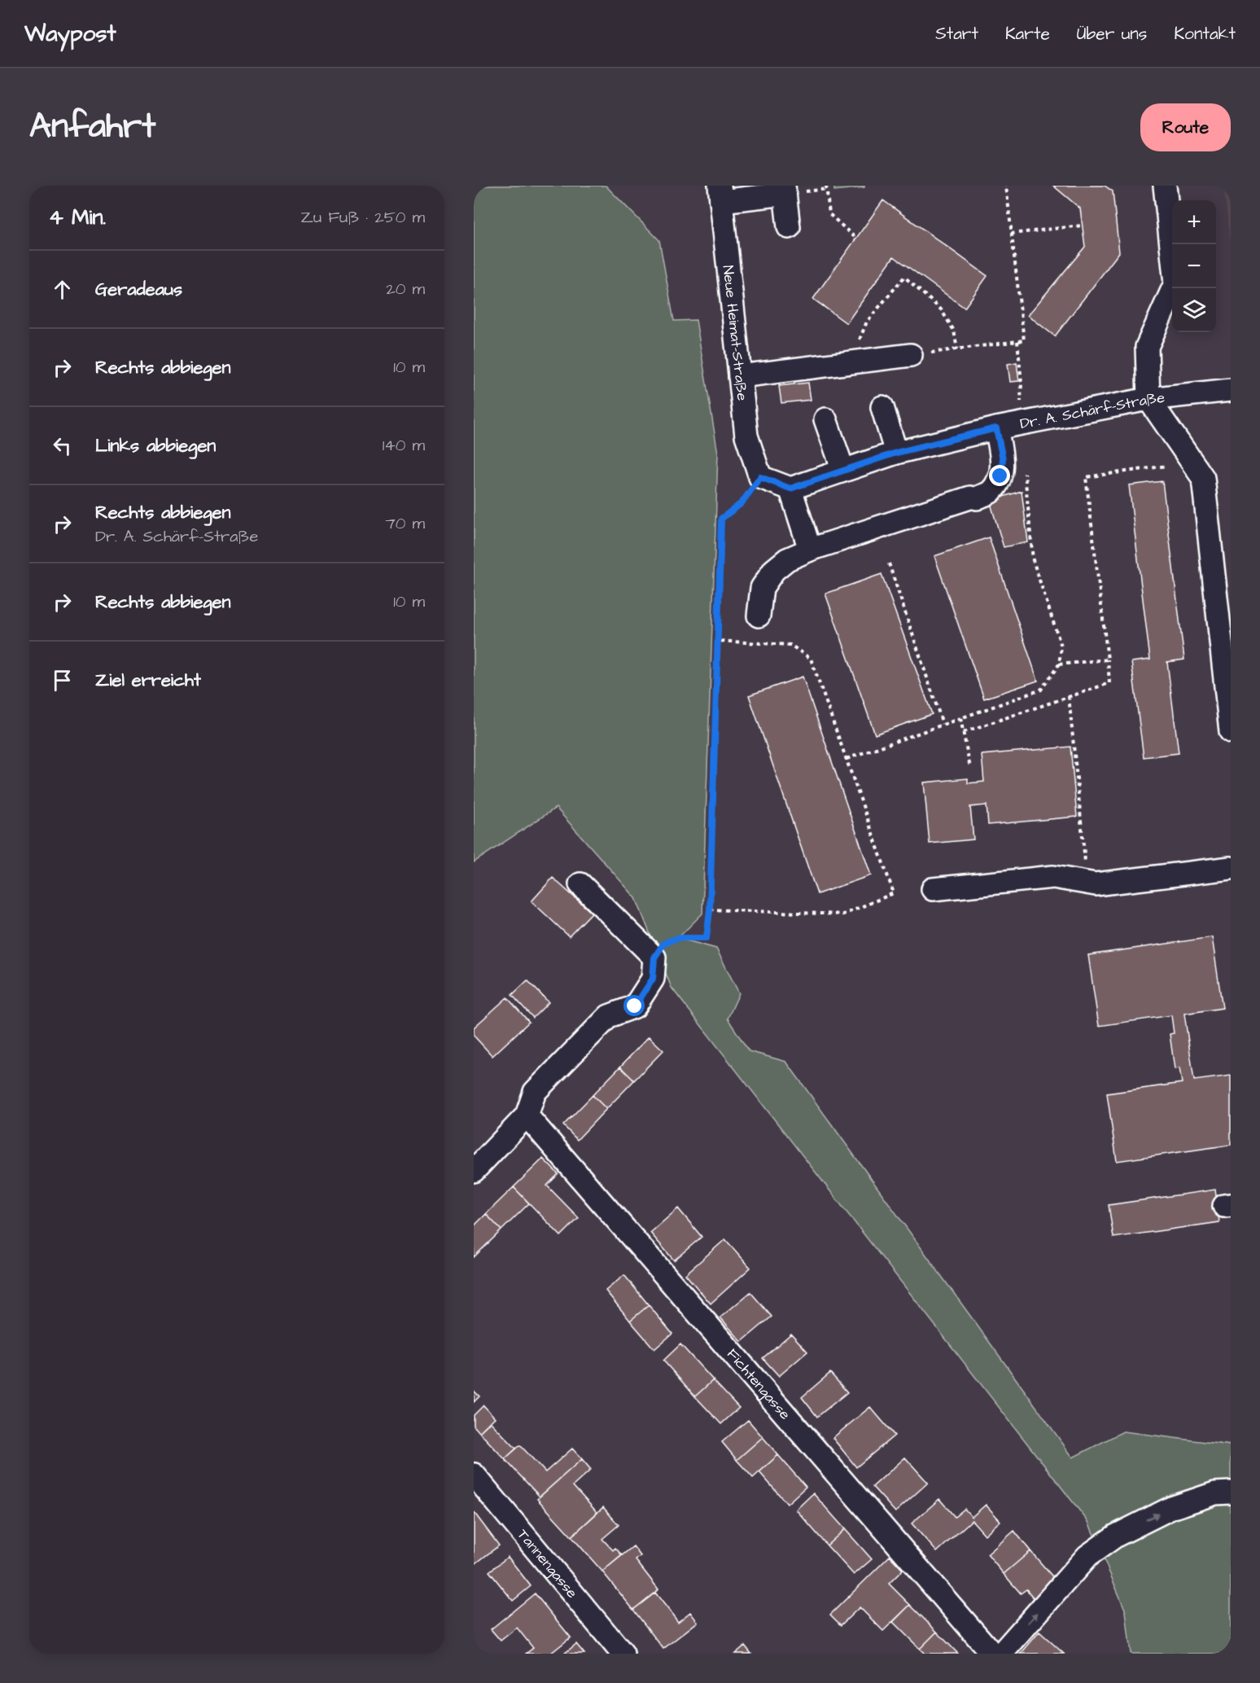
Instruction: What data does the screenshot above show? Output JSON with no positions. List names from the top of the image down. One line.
{"streets":{"street":["Neue Heimat-Straße","Dr. A. Schärf-Straße","Fichtengasse","Tannengasse"]},"page":{"header":"Waypost","nav":["Start","Karte","Über uns","Kontakt"],"title":"Anfahrt","buttons":"Route","heading":["4 Min.","Zu Fuß · 250 m"],"map_buttons":["+","−"],"list":[["Geradeaus","20 m"],["Rechts abbiegen","10 m"],["Links abbiegen","140 m"],["Rechts abbiegen","Dr. A. Schärf-Straße","70 m"],["Rechts abbiegen","10 m"],"Ziel erreicht"]}}
